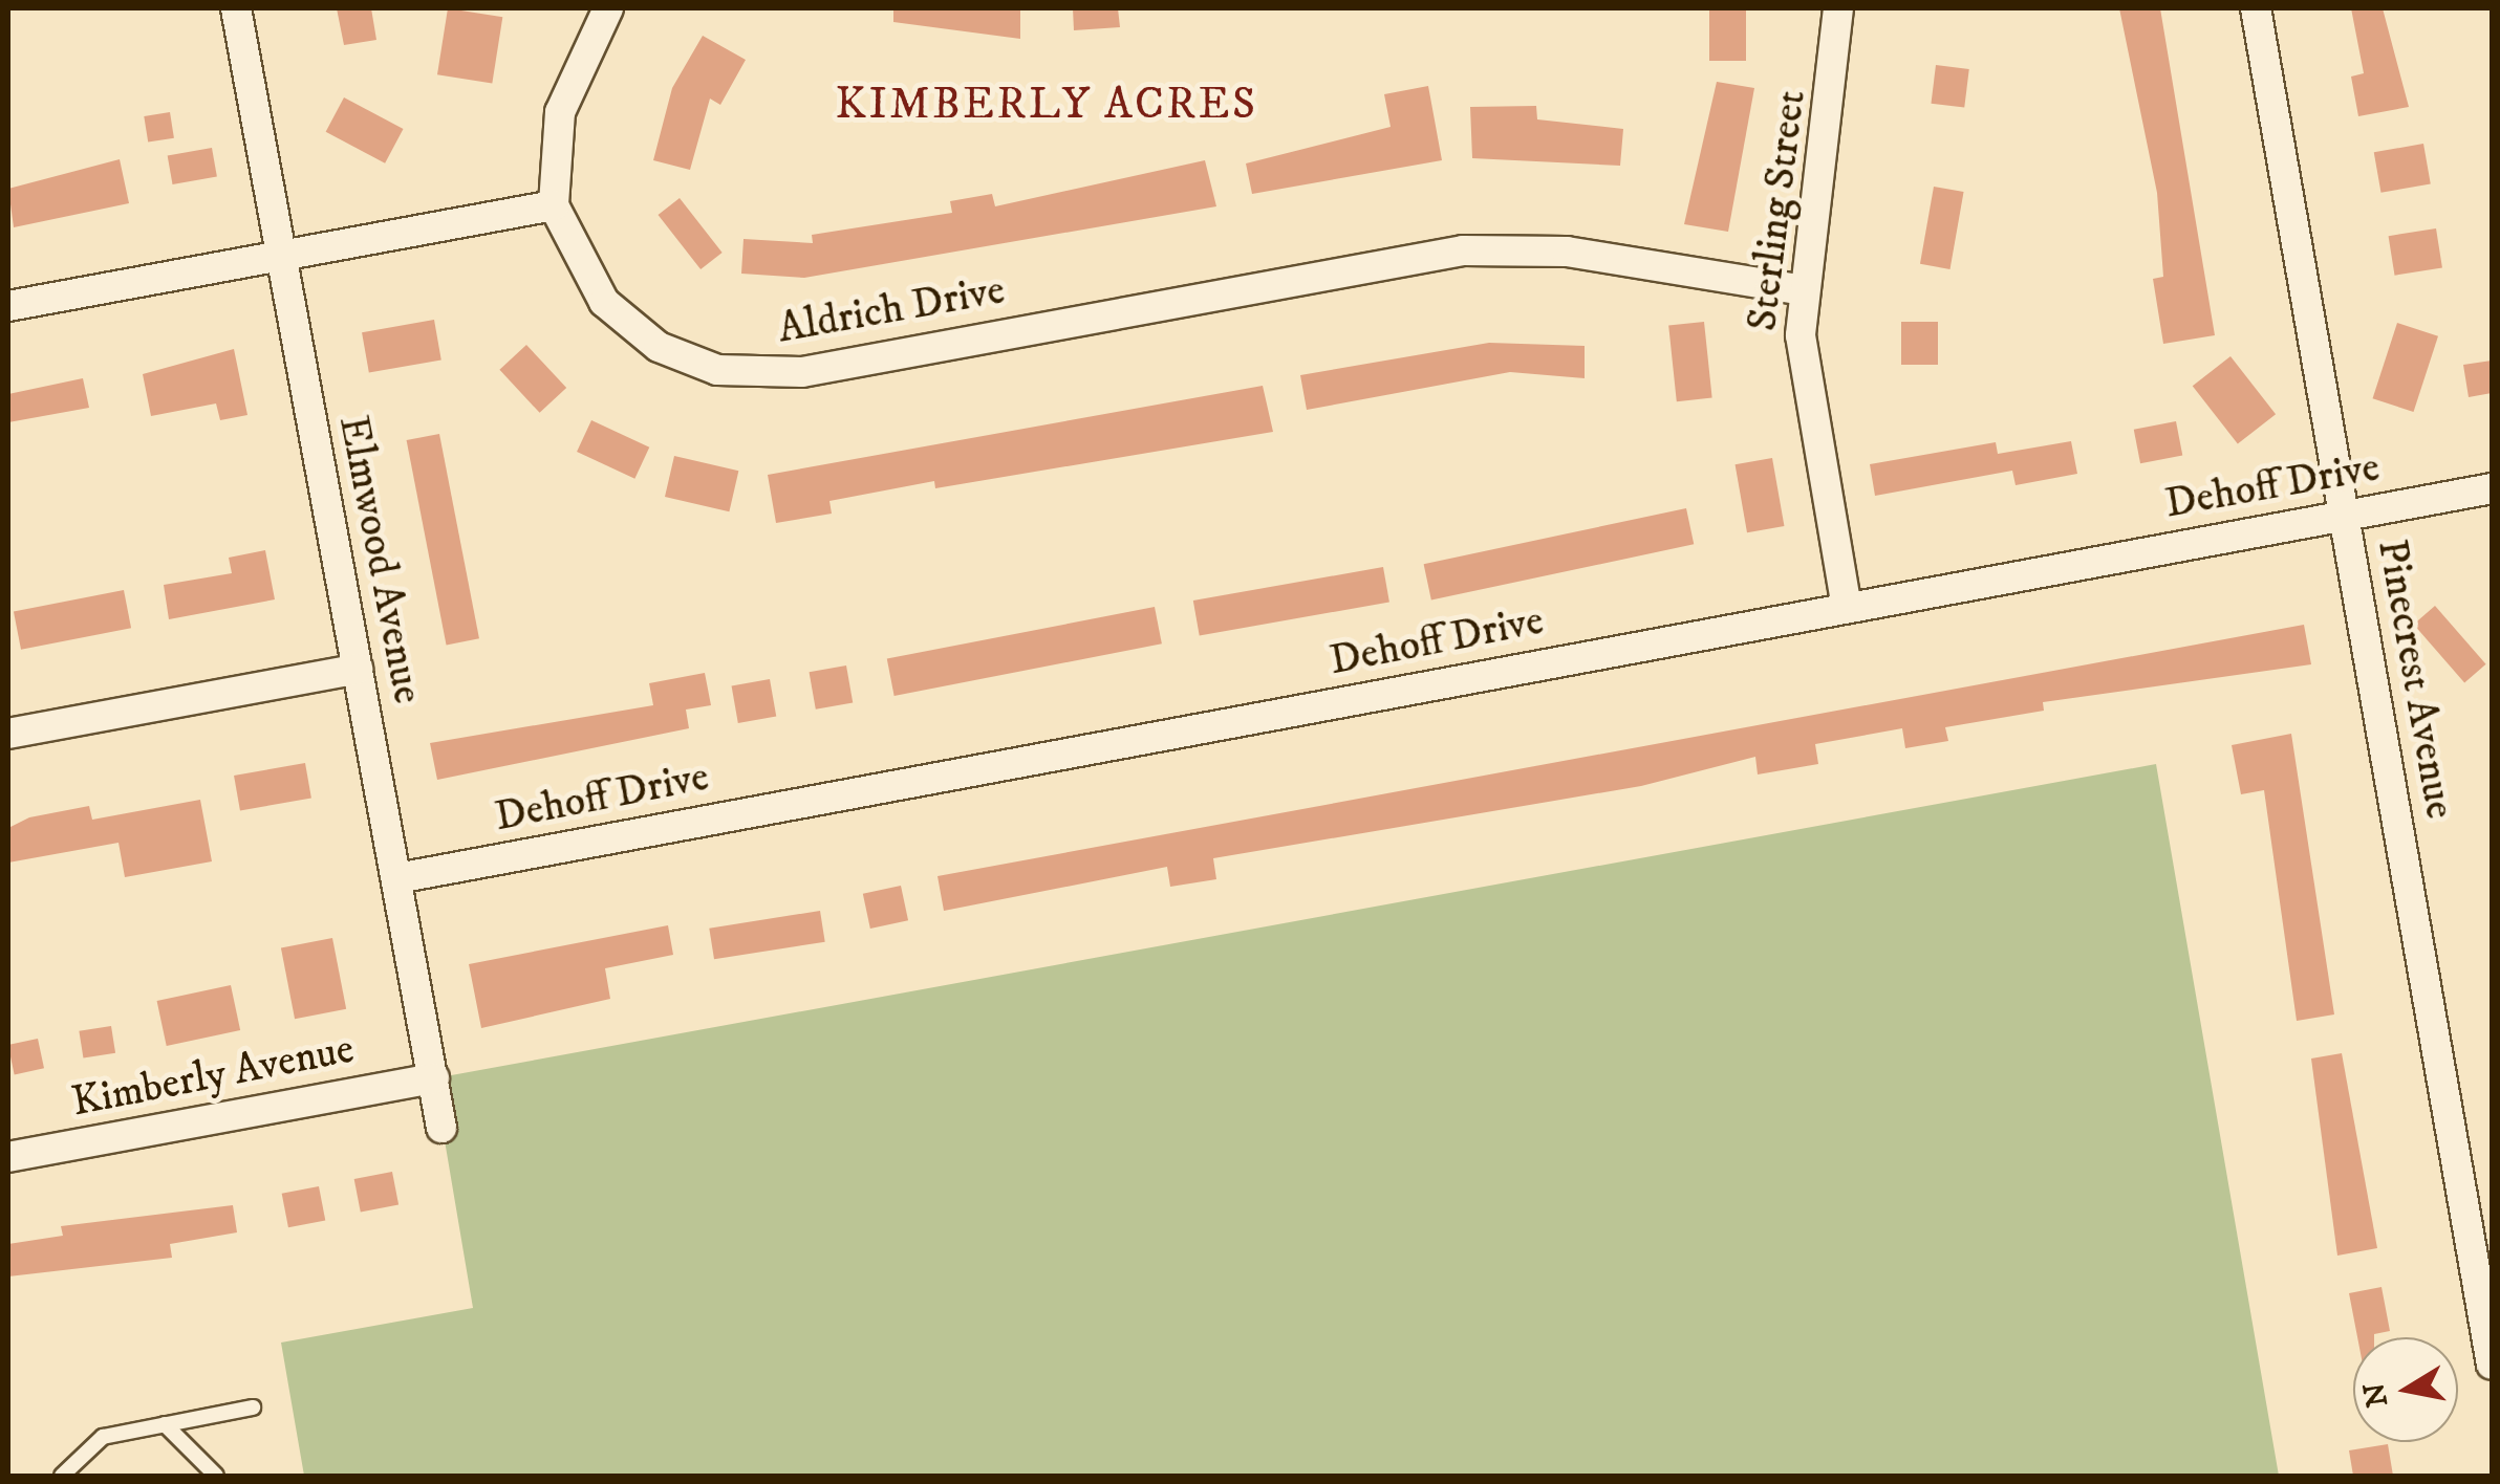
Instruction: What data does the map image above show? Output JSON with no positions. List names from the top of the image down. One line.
{"streets":{"street":["Sterling Street","Aldrich Drive","Dehoff Drive","Elmwood Avenue","Pinecrest Avenue","Kimberly Avenue"]},"crossings":[["Sterling Street","Aldrich Drive"],["Sterling Street","Dehoff Drive"],["Dehoff Drive","Elmwood Avenue"],["Dehoff Drive","Pinecrest Avenue"],["Elmwood Avenue","Kimberly Avenue"]],"districts":["KIMBERLY ACRES"],"north":"left"}
